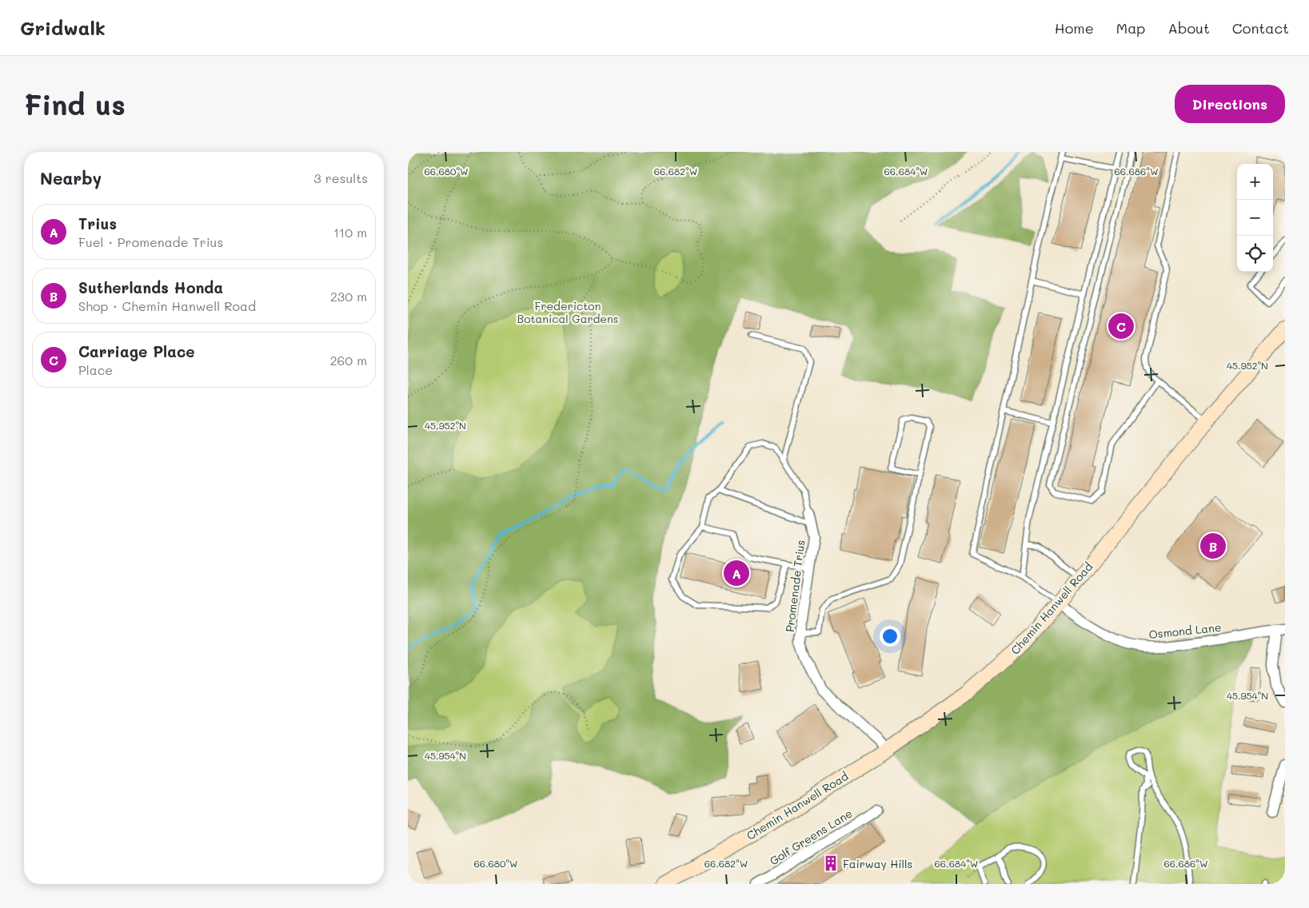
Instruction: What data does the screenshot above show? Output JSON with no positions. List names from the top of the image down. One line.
{"streets":{"main road":["Chemin Hanwell Road"],"street":["Promenade Trius","Osmond Lane","Golf Greens Lane"]},"crossings":[["Promenade Trius","Chemin Hanwell Road"],["Chemin Hanwell Road","Osmond Lane"]],"parks":["Fredericton Botanical Gardens"],"places":{"building":["Fairway Hills"]},"page":{"header":"Gridwalk","nav":["Home","Map","About","Contact"],"buttons":"Directions","title":"Find us","heading":["Nearby","3 results"],"map_buttons":["+","−"],"list":[{"mark":"A","name":"Trius","note":"Fuel · Promenade Trius","value":"110 m"},{"mark":"B","name":"Sutherlands Honda","note":"Shop · Chemin Hanwell Road","value":"230 m"},{"mark":"C","name":"Carriage Place","note":"Place","value":"260 m"}],"pins":["C","B","A"]},"coordinates":["66.680°W","66.682°W","66.684°W","66.686°W","45.952°N","45.954°N"]}
